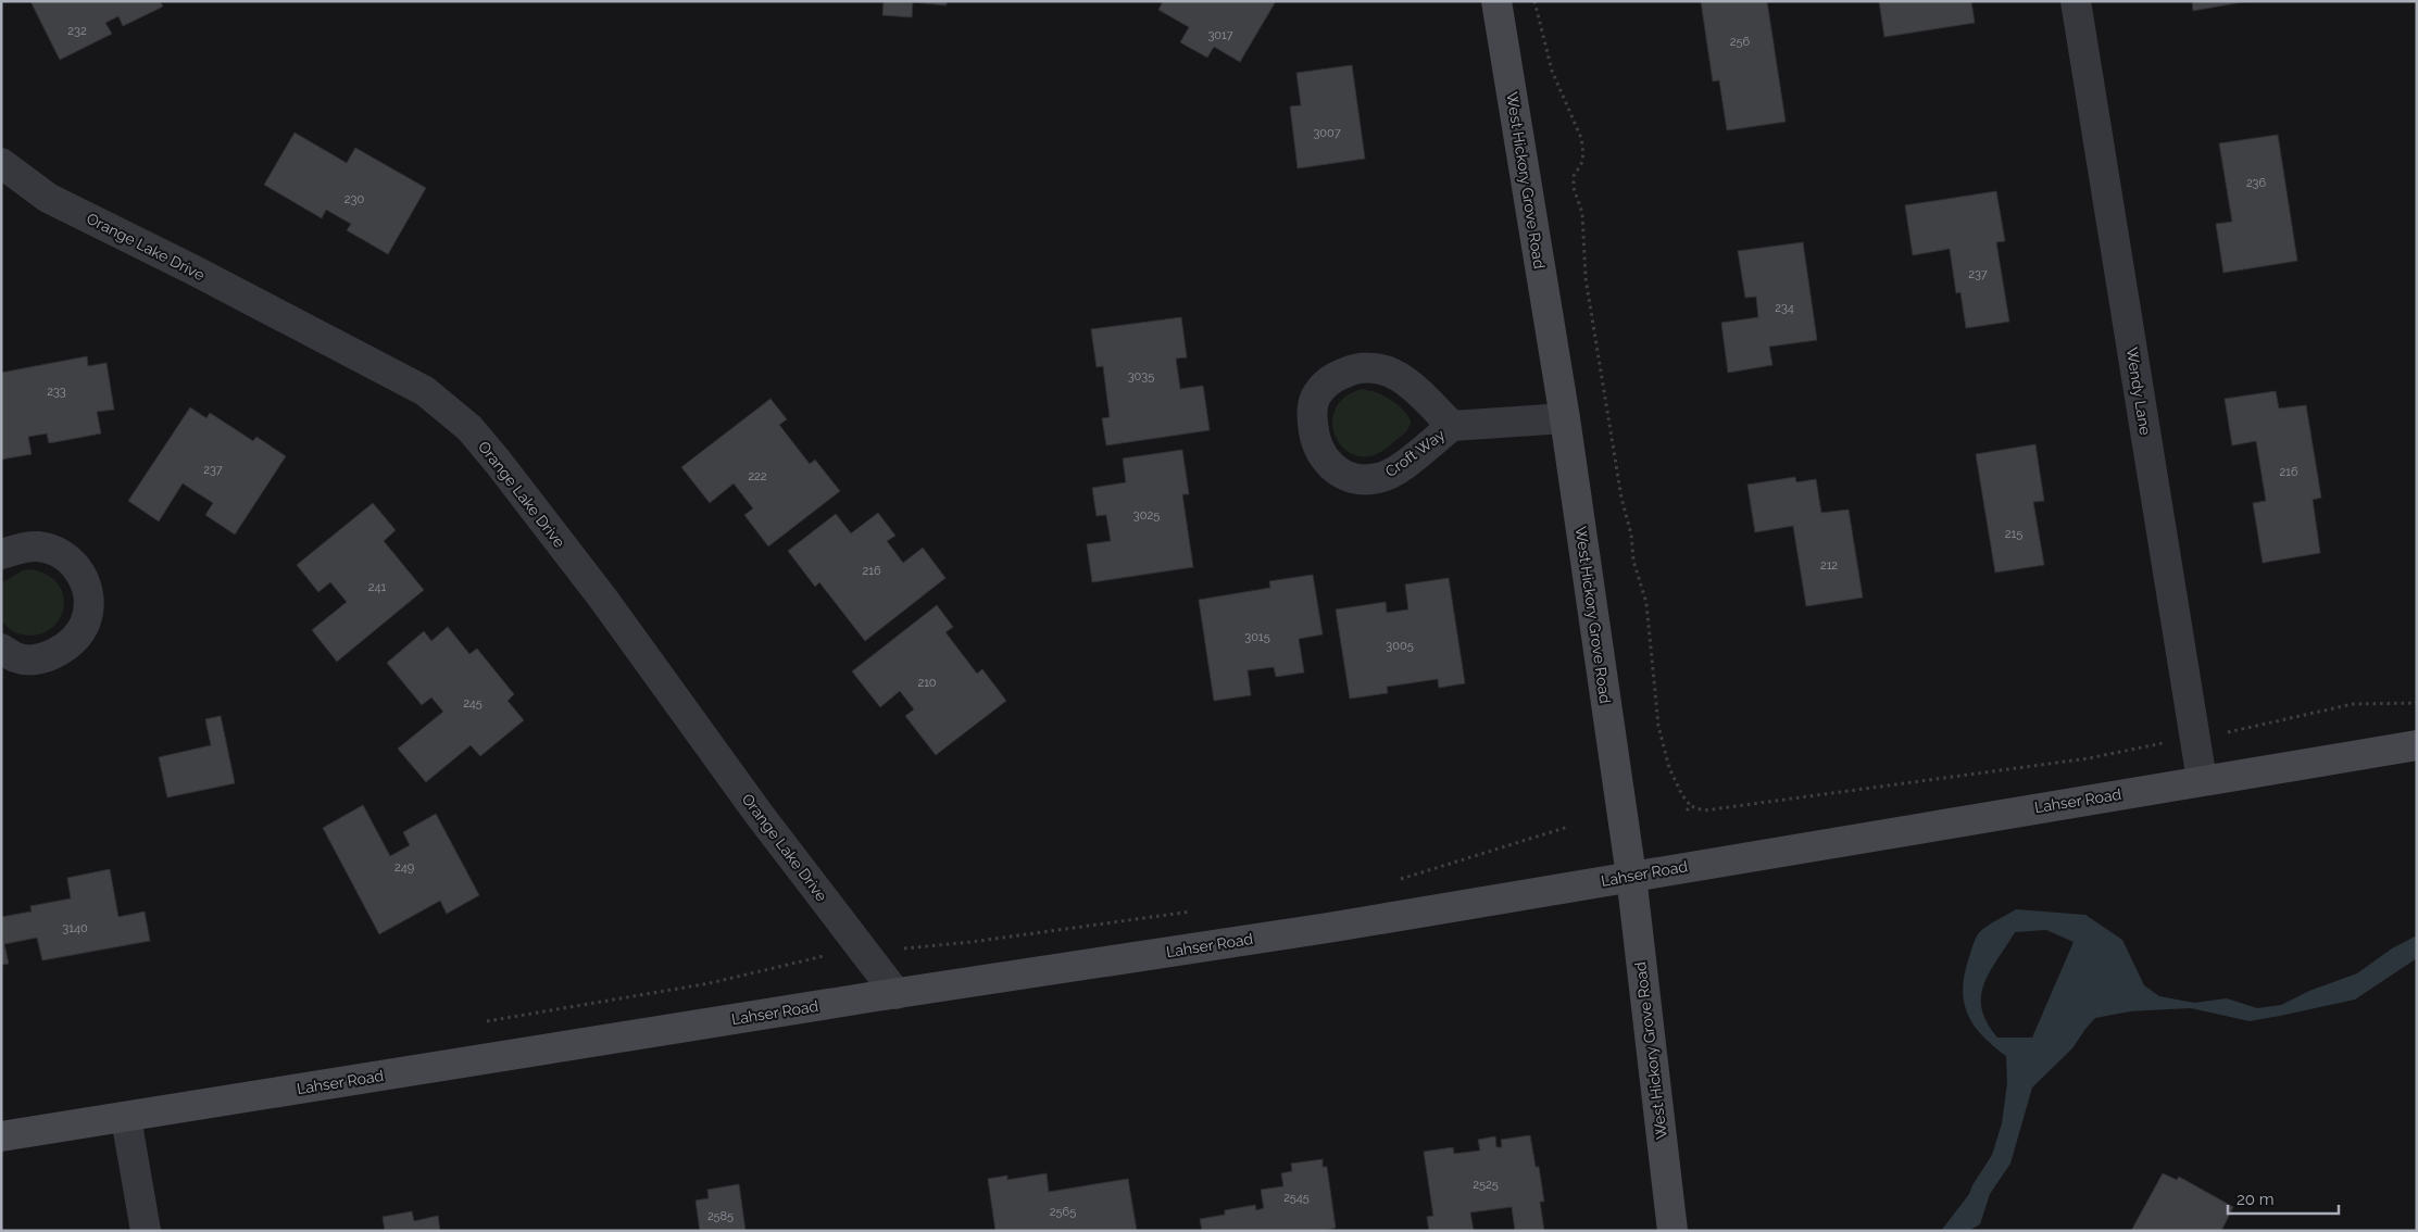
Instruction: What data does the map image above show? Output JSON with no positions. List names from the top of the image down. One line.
{"streets":{"street":["West Hickory Grove Road","Orange Lake Drive","Wendy Lane","Croft Way","Lahser Road"]},"crossings":[["West Hickory Grove Road","Croft Way"],["West Hickory Grove Road","Lahser Road"],["Orange Lake Drive","Lahser Road"],["Wendy Lane","Lahser Road"]],"house_numbers":["232","3017","256","3007","236","230","237","234","3035","233","237","216","222","3025","215","212","216","241","3015","3005","210","245","249","3140","2525","2545","2565","2585"],"scale_bar":"20 m"}
